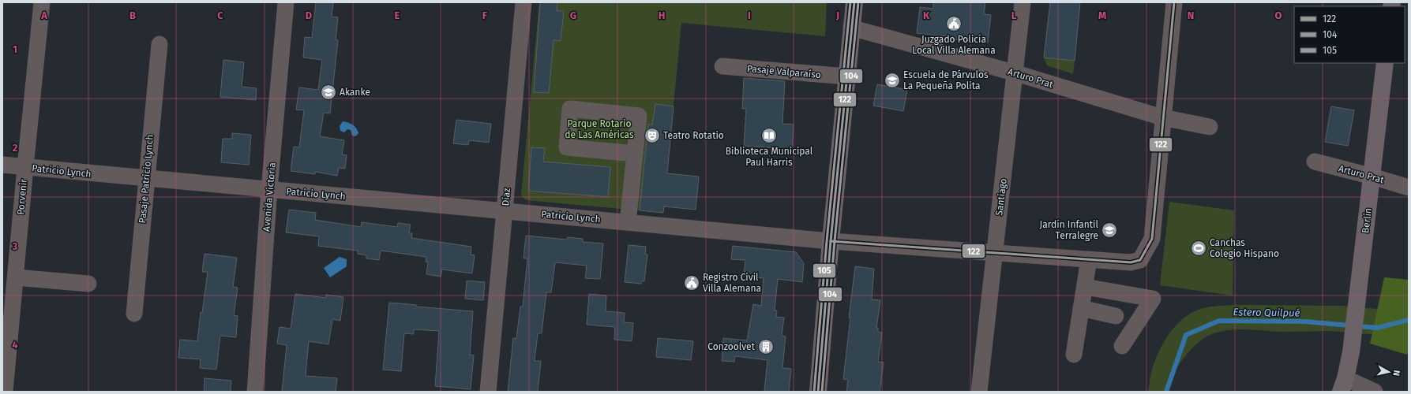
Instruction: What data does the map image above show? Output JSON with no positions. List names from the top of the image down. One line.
{"streets":{"main road":["Berlín"],"street":["Pasaje Valparaíso","Arturo Prat","Patricio Lynch","Pasaje Patricio Lynch","Porvenir","Avenida Victoria","Díaz","Santiago"]},"crossings":[["Arturo Prat","Patricio Lynch"],["Arturo Prat","Santiago"],["Arturo Prat","Berlín"],["Patricio Lynch","Pasaje Patricio Lynch"],["Patricio Lynch","Porvenir"],["Patricio Lynch","Avenida Victoria"],["Patricio Lynch","Díaz"],["Patricio Lynch","Santiago"]],"water":["Estero Quilpué"],"parks":["Parque Rotario de Las Américas"],"places":{"public building":["Juzgado Policía Local Villa Alemana","Registro Civil Villa Alemana"],"school or university":["Escuela de Párvulos La Pequeña Polita","Akanke","Jardín Infantil Terralegre"],"theatre":["Teatro Rotatio"],"library":["Biblioteca Municipal Paul Harris"],"sports":["Canchas Colegio Hispano"],"building":["Conzoolvet"]},"lines":["transit line 122","transit line 104","transit line 105"],"legend":["122","104","105"],"north":"right","grid":{"columns":["A","B","C","D","E","F","G","H","I","J","K","L","M","N","O"],"rows":["1","2","3","4"]}}
